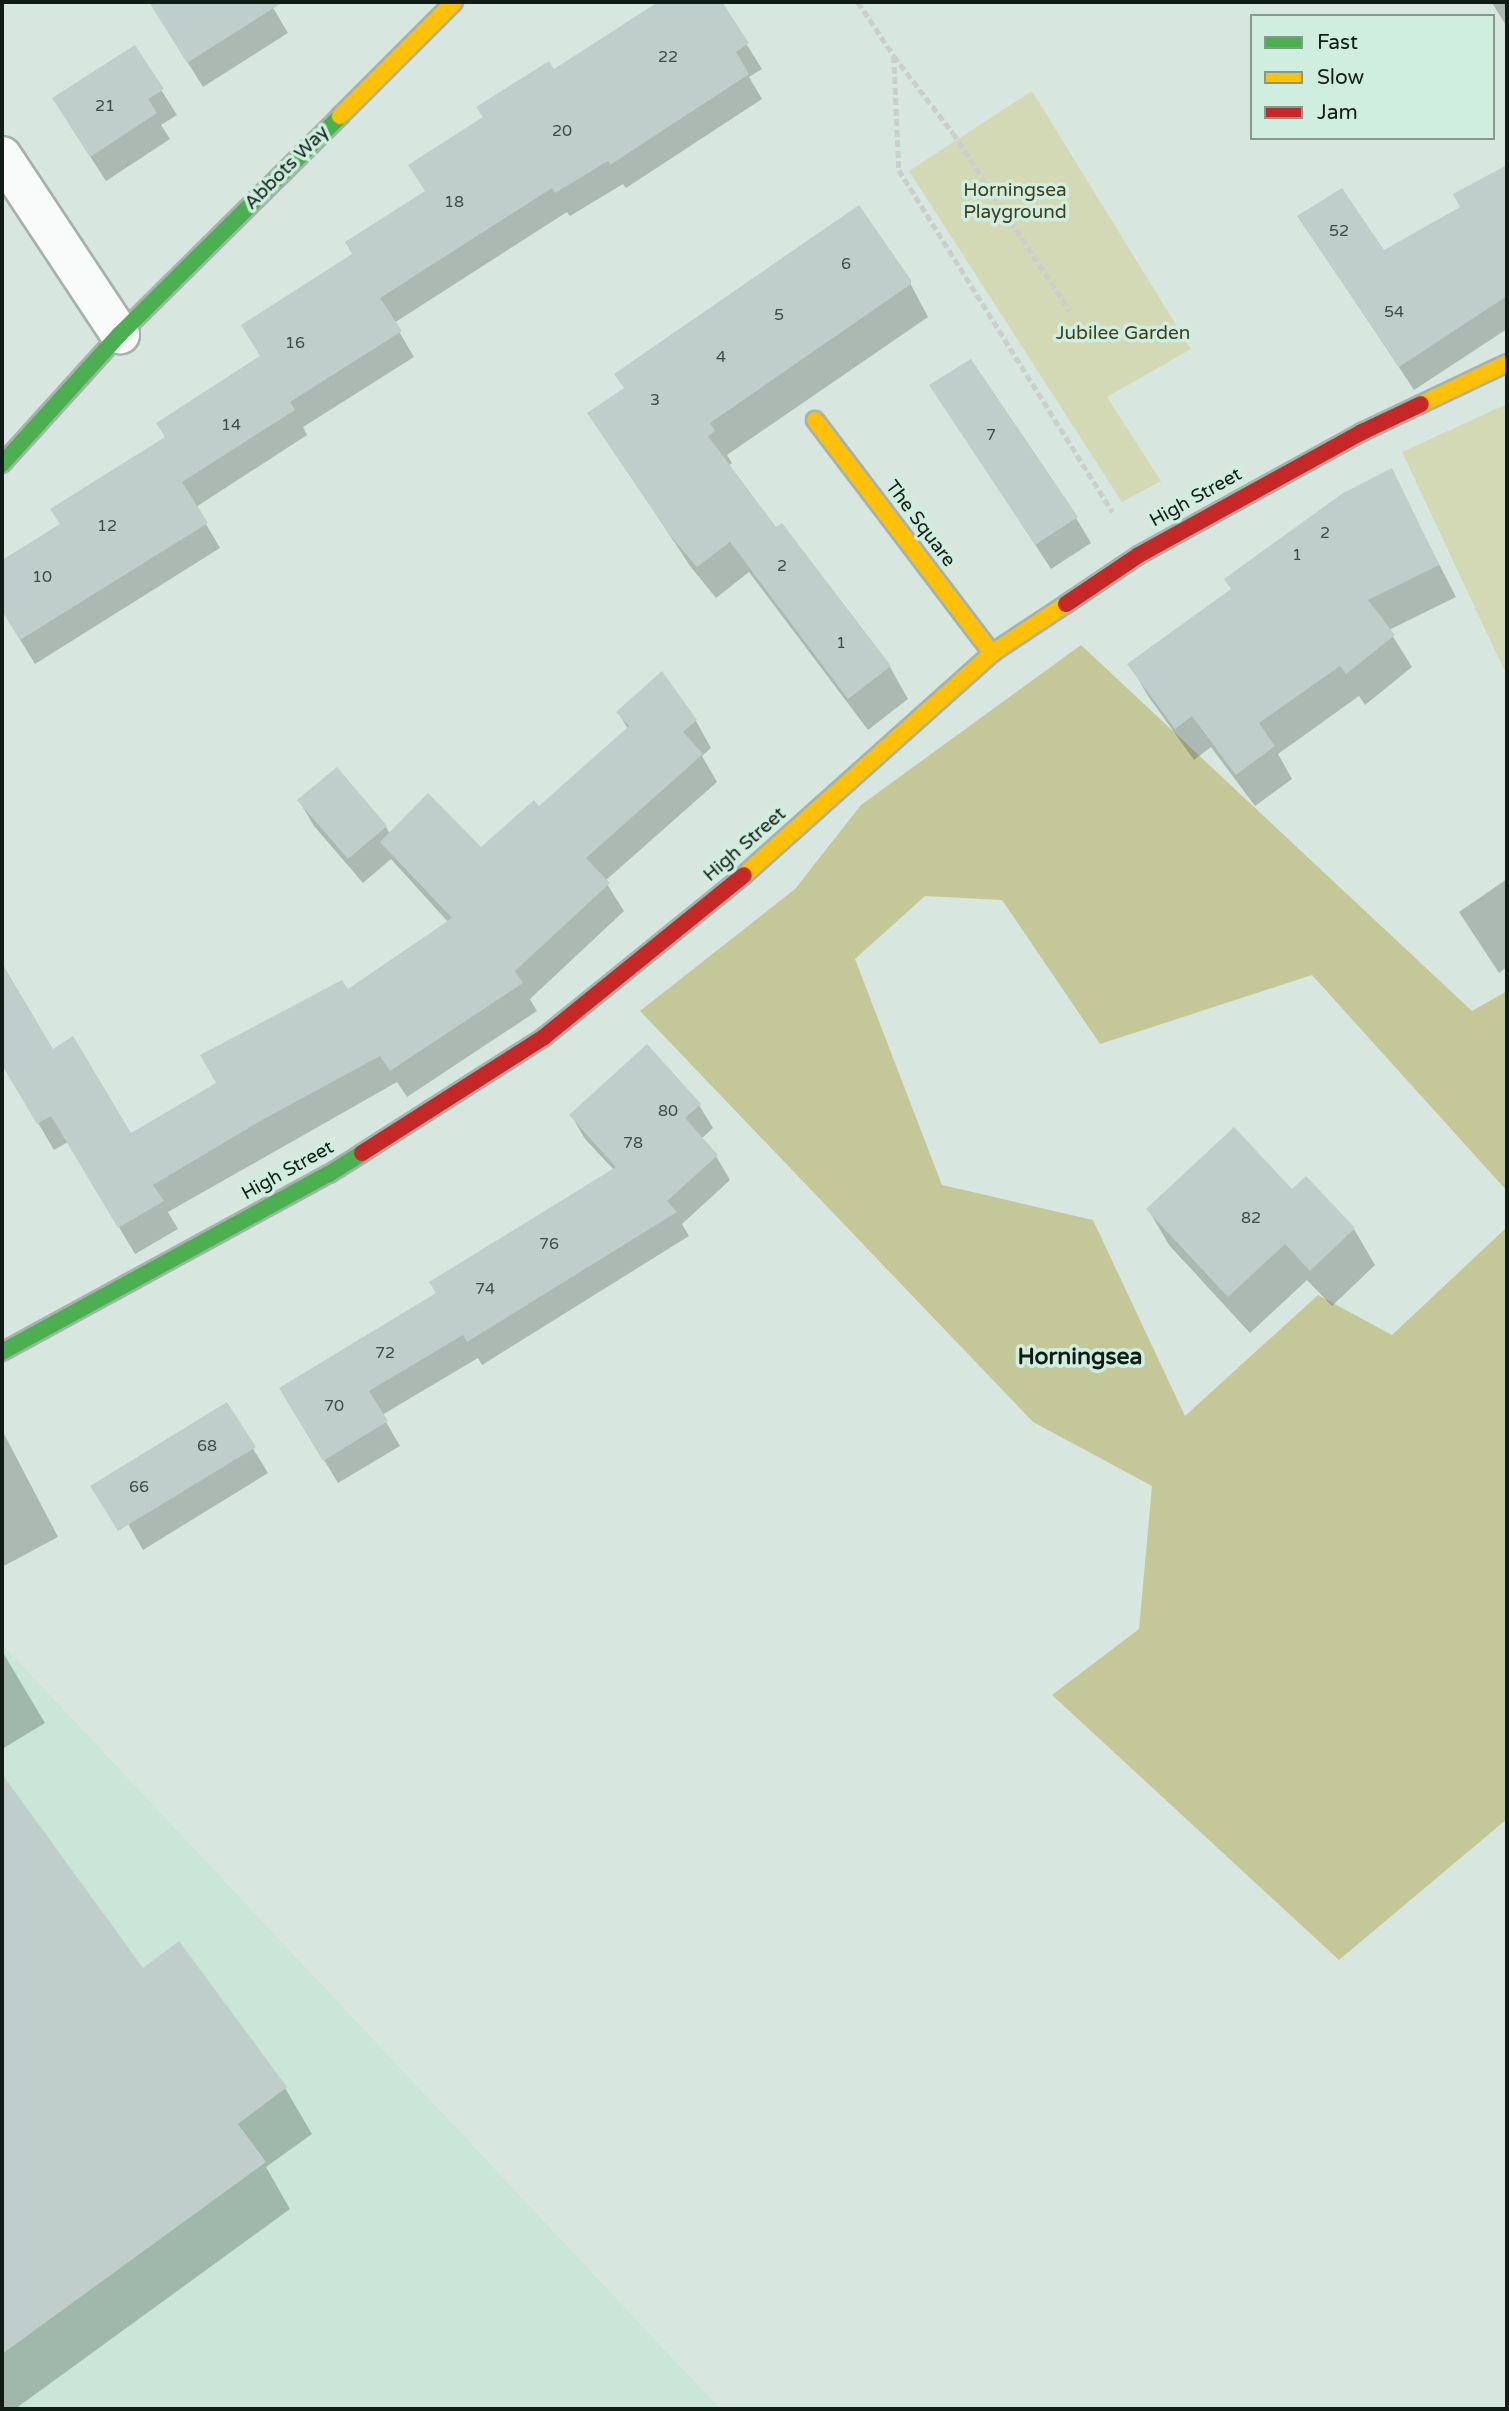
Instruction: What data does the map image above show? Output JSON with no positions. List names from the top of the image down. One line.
{"streets":{"street":["Abbots Way","High Street","The Square"]},"crossings":[["High Street","The Square"]],"districts":["Horningsea"],"parks":["Horningsea Playground","Jubilee Garden"],"house_numbers":["22","21","20","18","52","6","54","5","16","4","3","14","7","12","2","1","2","10","1","80","78","82","76","74","72","70","68","66"],"legend":["Fast","Slow","Jam"]}
